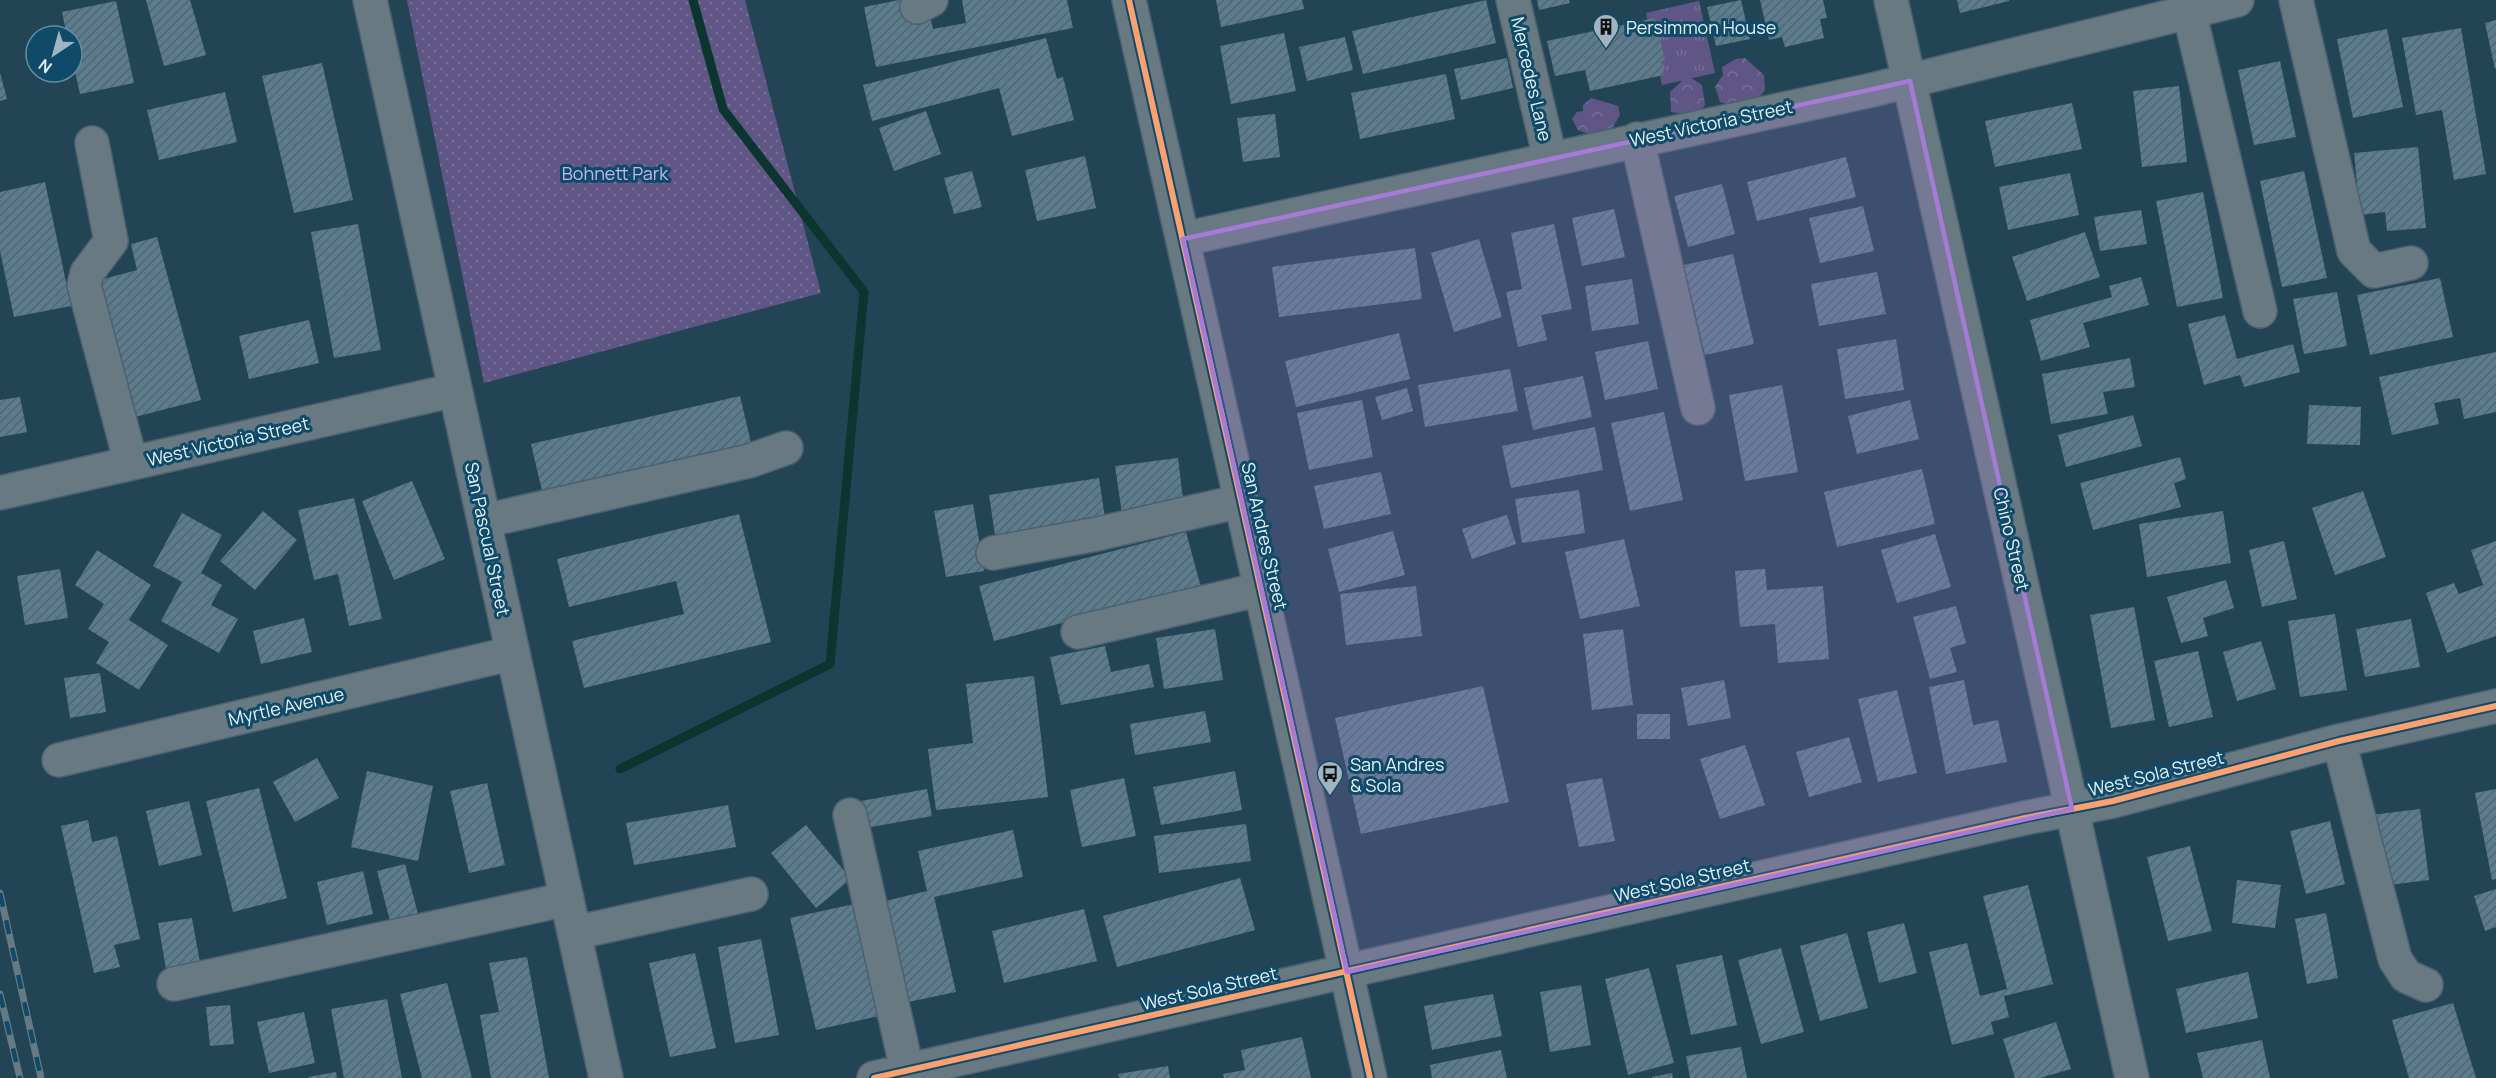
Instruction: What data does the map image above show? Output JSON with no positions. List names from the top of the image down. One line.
{"streets":{"street":["Mercedes Lane","West Victoria Street","San Andres Street","San Pascual Street","Chino Street","Myrtle Avenue","West Sola Street"]},"crossings":[["Mercedes Lane","West Victoria Street"],["West Victoria Street","San Andres Street"],["West Victoria Street","San Pascual Street"],["West Victoria Street","Chino Street"],["San Andres Street","West Sola Street"],["San Pascual Street","Myrtle Avenue"],["Chino Street","West Sola Street"]],"parks":["Bohnett Park"],"places":{"building":["Persimmon House"],"bus stop":["San Andres & Sola"]},"north":"bottom left"}
